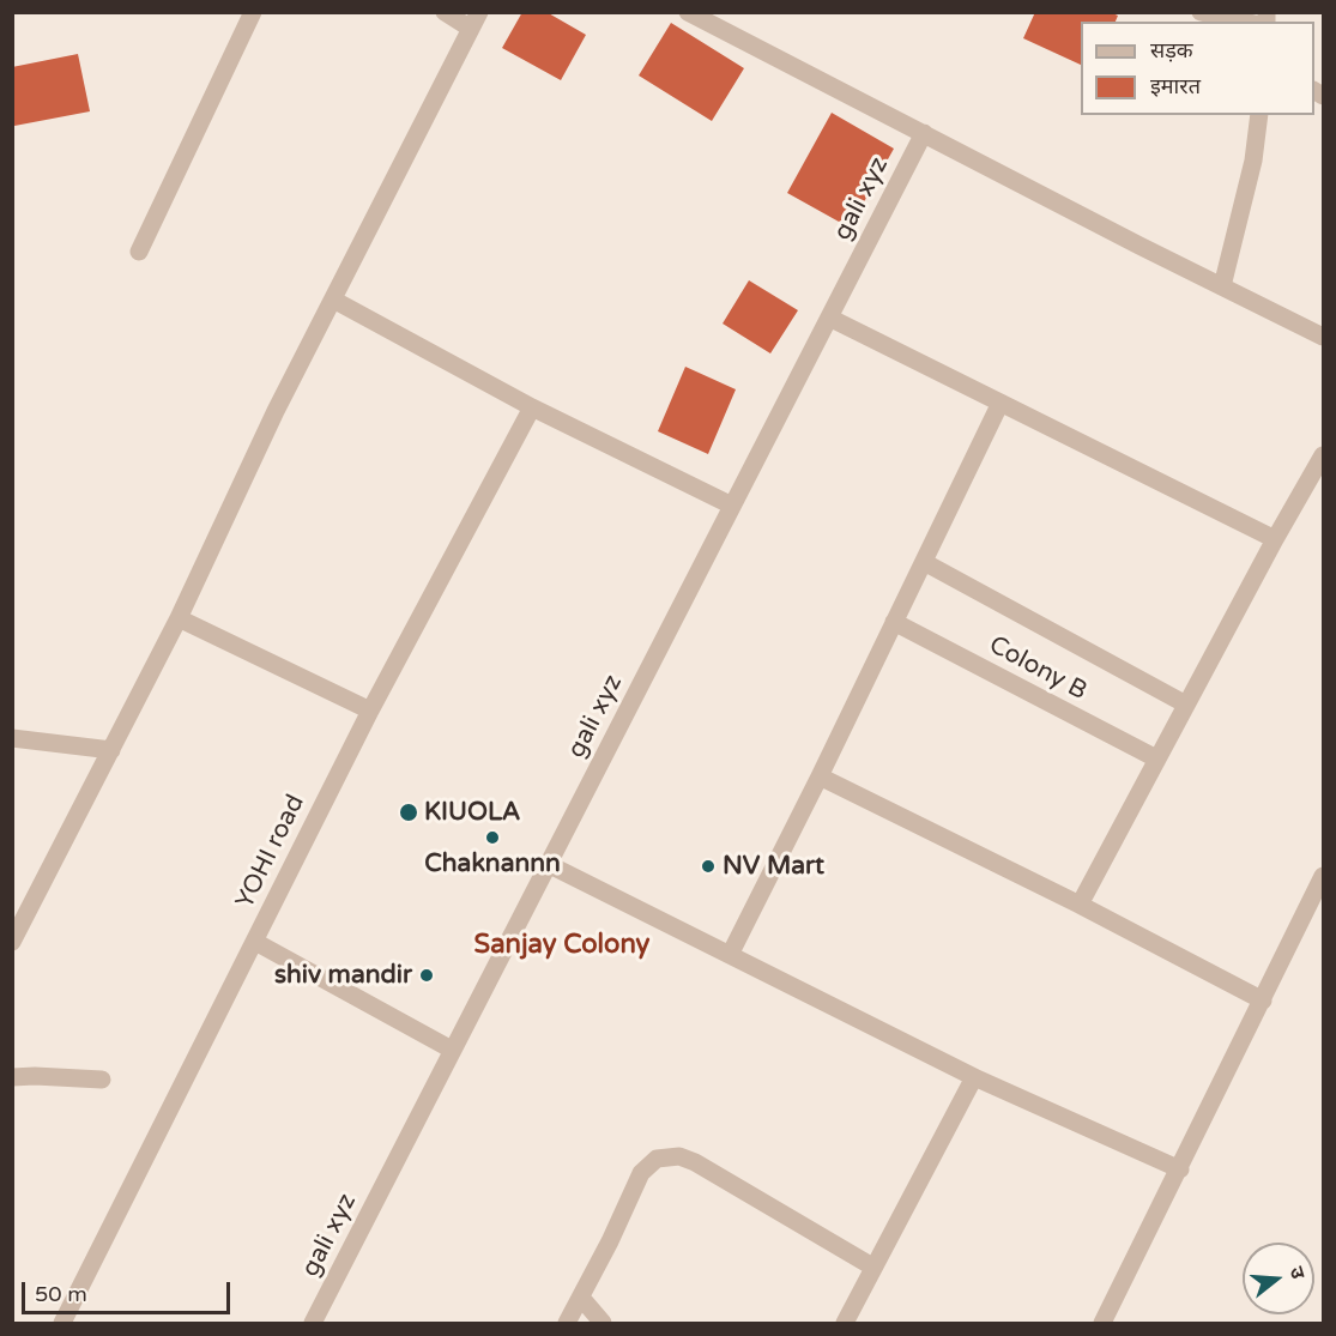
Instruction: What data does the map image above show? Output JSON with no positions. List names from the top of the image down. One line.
{"streets":{"street":["gali xyz","Colony B","YOHI road"]},"districts":["Sanjay Colony"],"places":["KIUOLA","Chaknannn","NV Mart","shiv mandir"],"legend":["सड़क","इमारत"],"scale_bar":"50 m","north":"right"}
